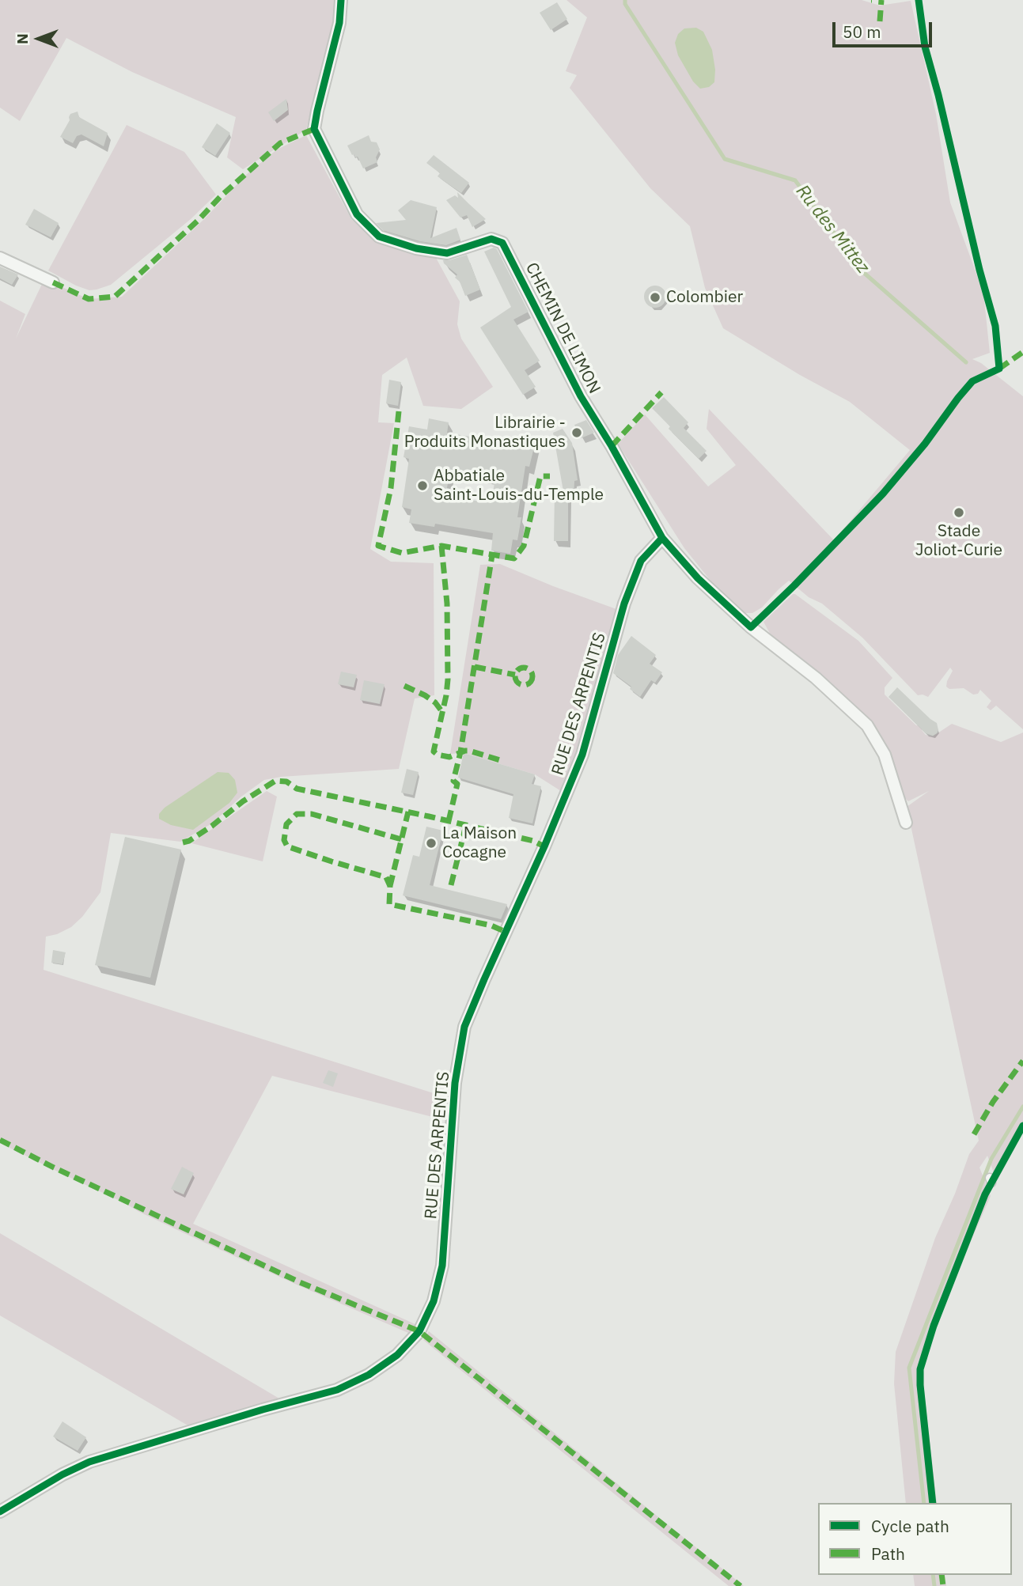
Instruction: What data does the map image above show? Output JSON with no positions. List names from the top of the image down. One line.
{"streets":{"street":["CHEMIN DE LIMON","RUE DES ARPENTIS"]},"crossings":[["CHEMIN DE LIMON","RUE DES ARPENTIS"]],"water":["Ru des Mittez"],"places":["Colombier","Librairie - Produits Monastiques","Abbatiale Saint-Louis-du-Temple","Stade Joliot-Curie","La Maison Cocagne"],"legend":["Cycle path","Path"],"scale_bar":"50 m","north":"left"}
